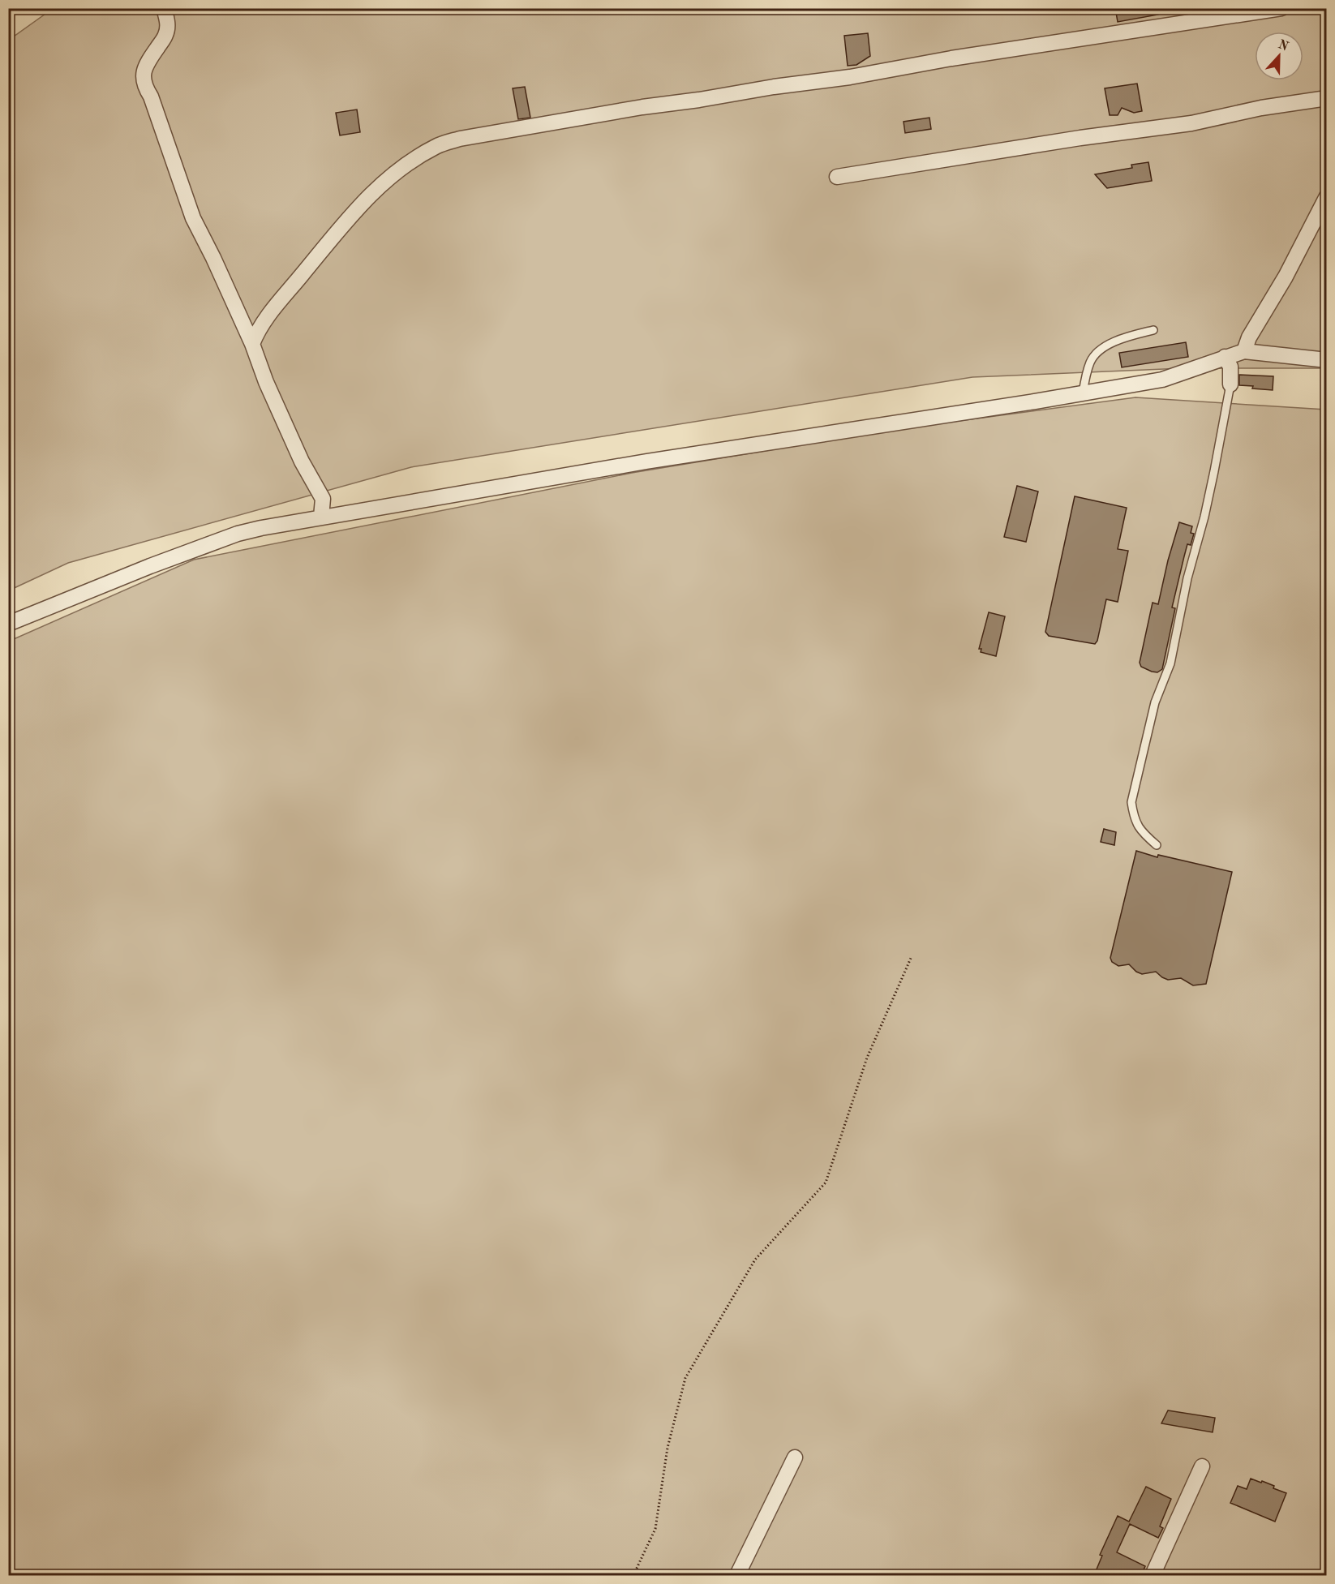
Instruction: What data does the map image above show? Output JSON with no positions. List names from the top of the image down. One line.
{"north":"top"}
